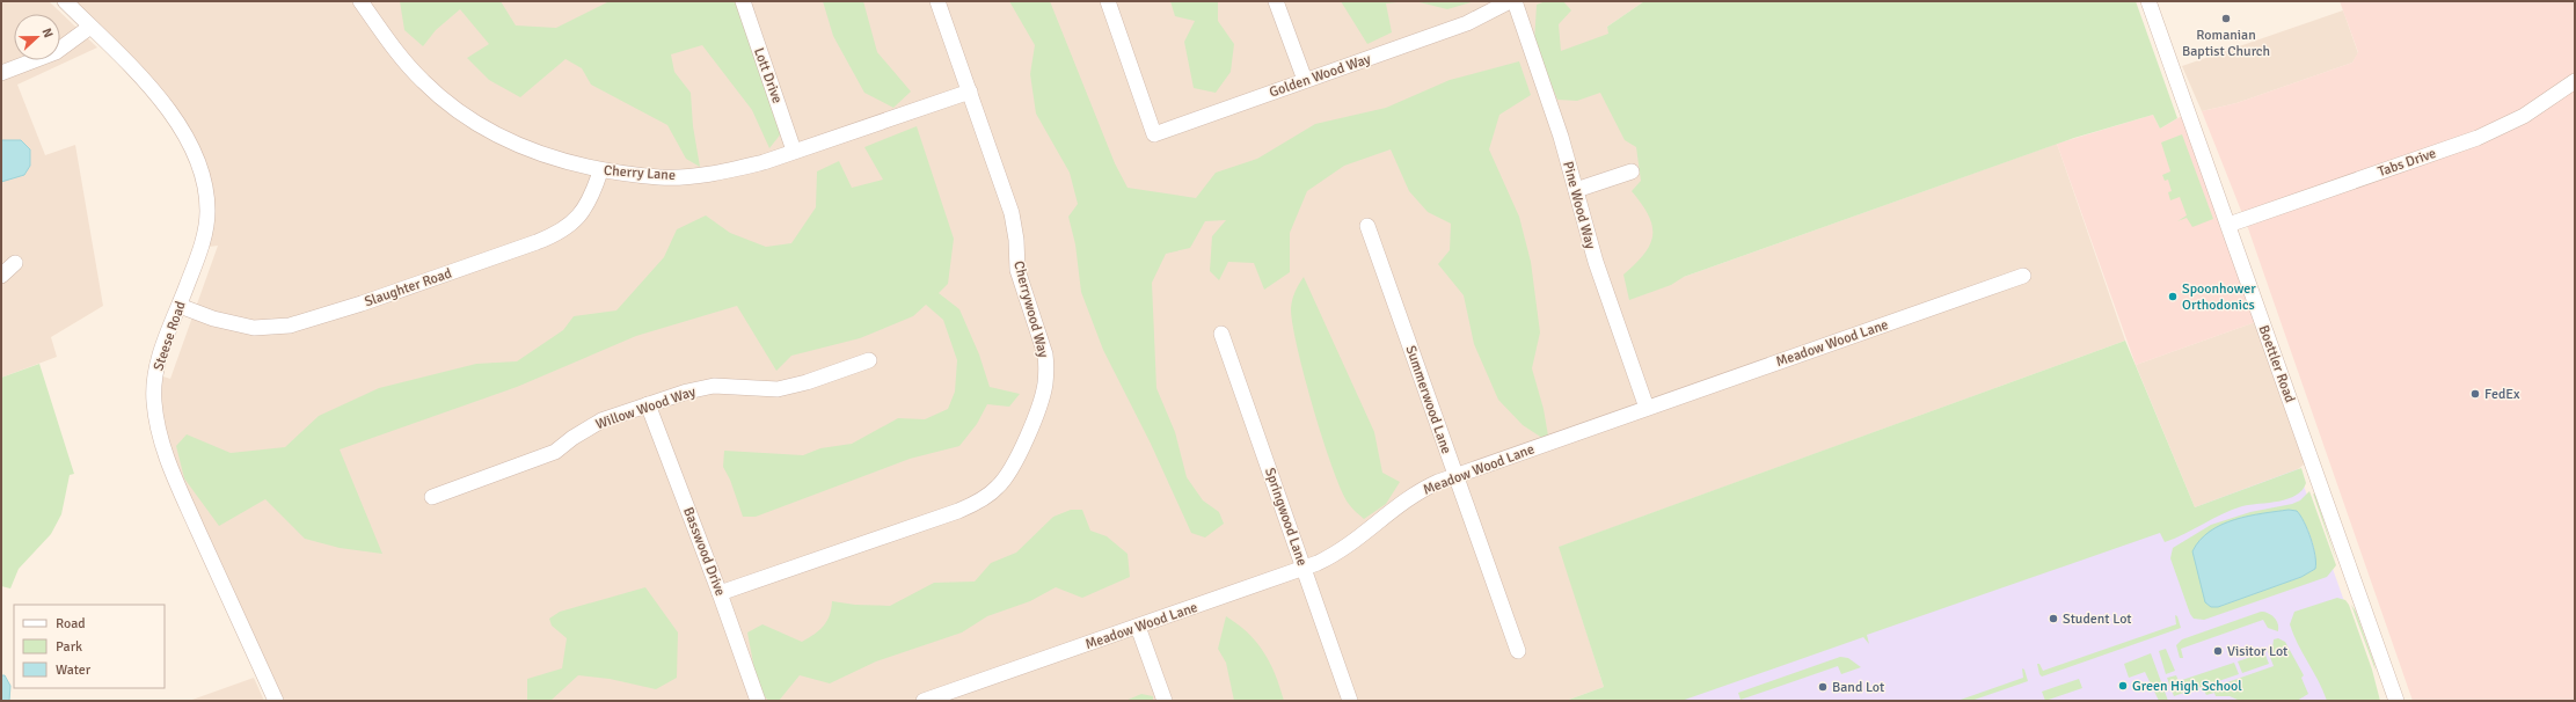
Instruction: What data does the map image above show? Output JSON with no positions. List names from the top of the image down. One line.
{"streets":{"street":["Lott Drive","Golden Wood Way","Tabs Drive","Cherry Lane","Pine Wood Way","Slaughter Road","Cherrywood Way","Steese Road","Meadow Wood Lane","Boettler Road","Summerwood Lane","Willow Wood Way","Springwood Lane","Basswood Drive"]},"crossings":[["Lott Drive","Cherry Lane"],["Tabs Drive","Boettler Road"],["Cherry Lane","Slaughter Road"],["Cherry Lane","Cherrywood Way"],["Pine Wood Way","Meadow Wood Lane"],["Slaughter Road","Steese Road"],["Cherrywood Way","Basswood Drive"],["Meadow Wood Lane","Summerwood Lane"],["Meadow Wood Lane","Springwood Lane"],["Willow Wood Way","Basswood Drive"]],"places":["Romanian Baptist Church","Spoonhower Orthodonics","FedEx","Student Lot","Visitor Lot","Green High School","Band Lot"],"legend":["Road","Park","Water"],"north":"right"}
